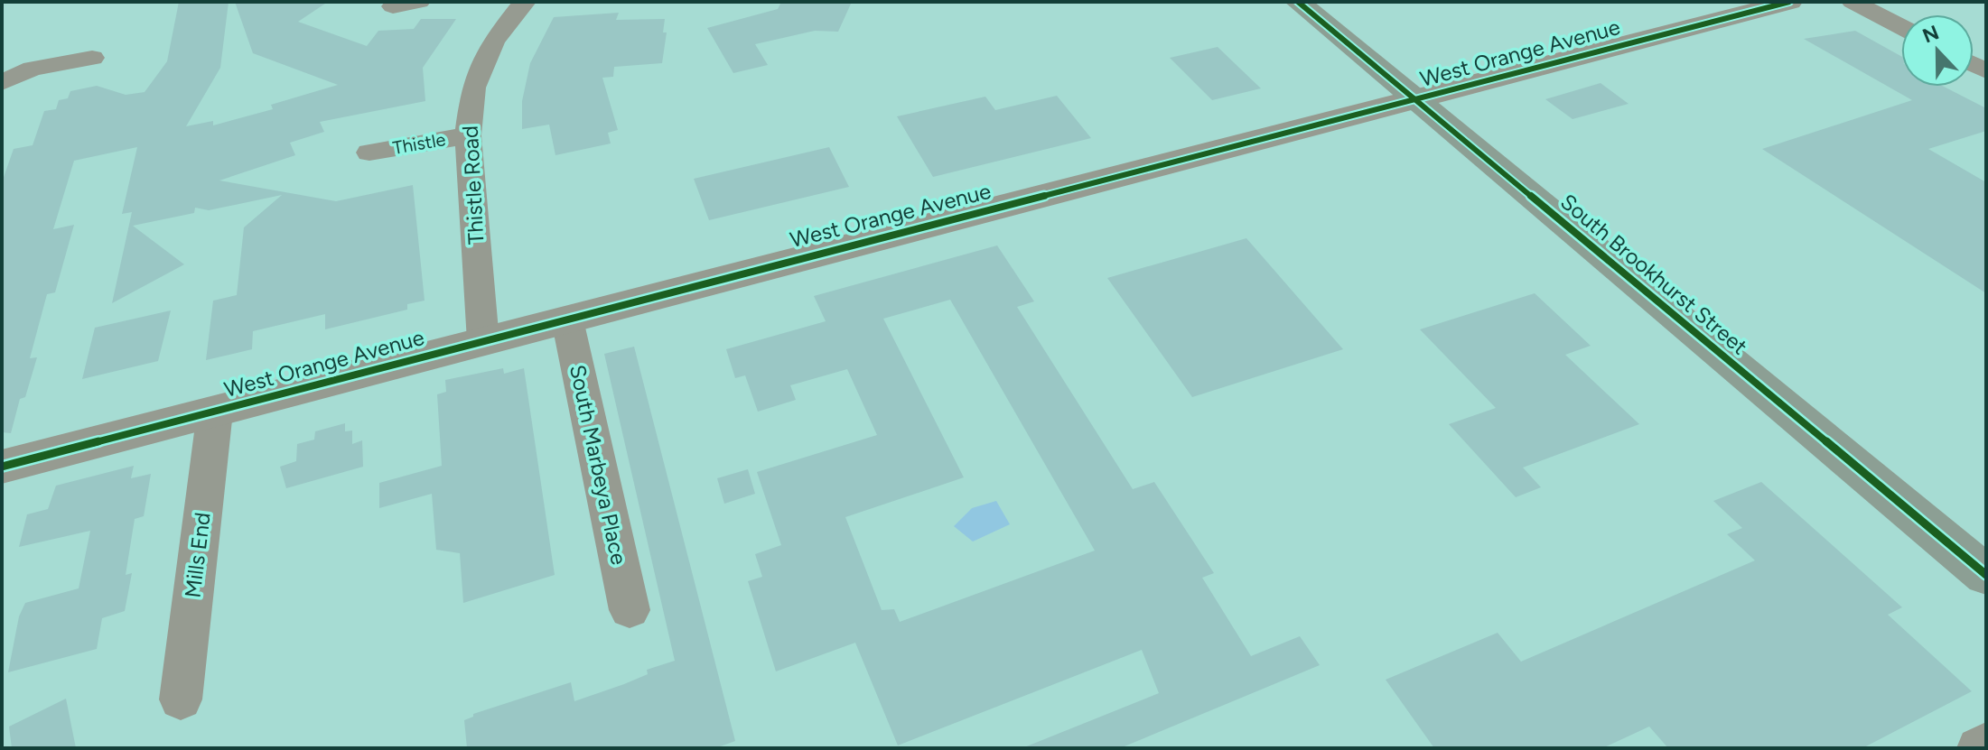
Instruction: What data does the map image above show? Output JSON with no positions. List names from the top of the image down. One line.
{"streets":{"main road":["South Brookhurst Street"],"street":["West Orange Avenue","Thistle","Thistle Road","South Marbeya Place","Mills End"]},"crossings":[["West Orange Avenue","Thistle Road"],["West Orange Avenue","South Brookhurst Street"],["West Orange Avenue","South Marbeya Place"],["West Orange Avenue","Mills End"],["Thistle","Thistle Road"]],"north":"top"}
